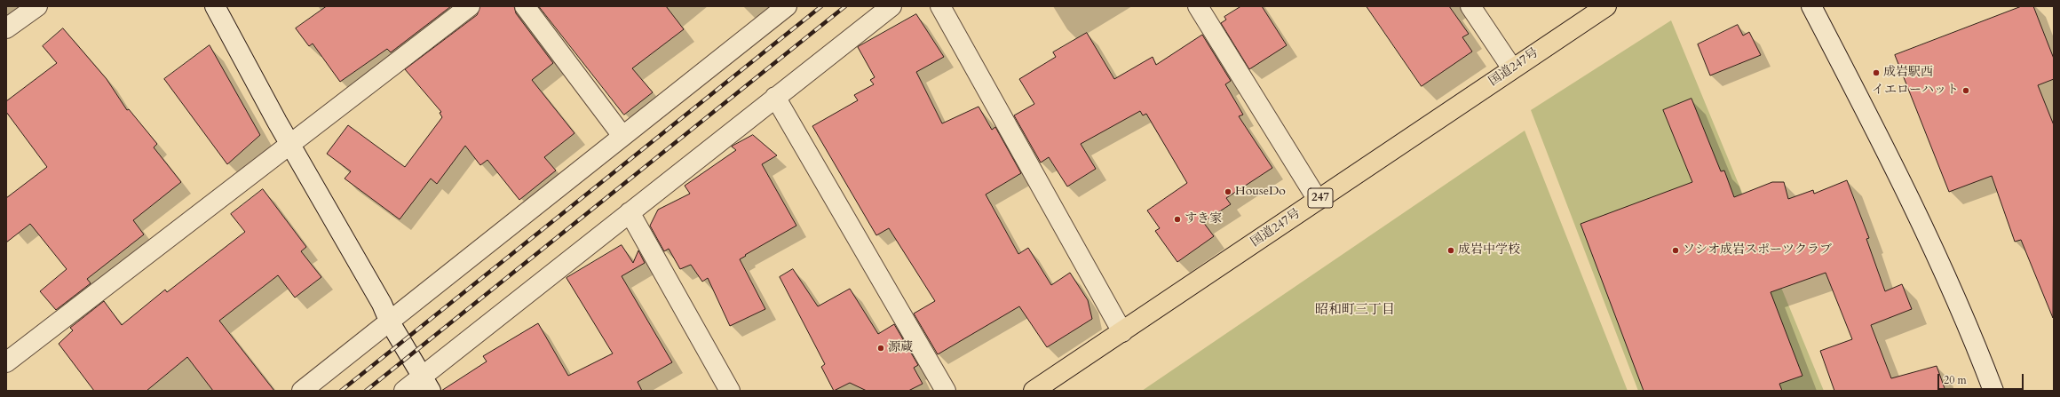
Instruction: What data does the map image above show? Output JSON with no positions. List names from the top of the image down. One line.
{"streets":{"highway":["国道247号","247"]},"districts":["昭和町三丁目"],"places":["成岩駅西","イエローハット","HouseDo","すき家","成岩中学校","ソシオ成岩スポーツクラブ","源蔵"],"scale_bar":"20 m"}
